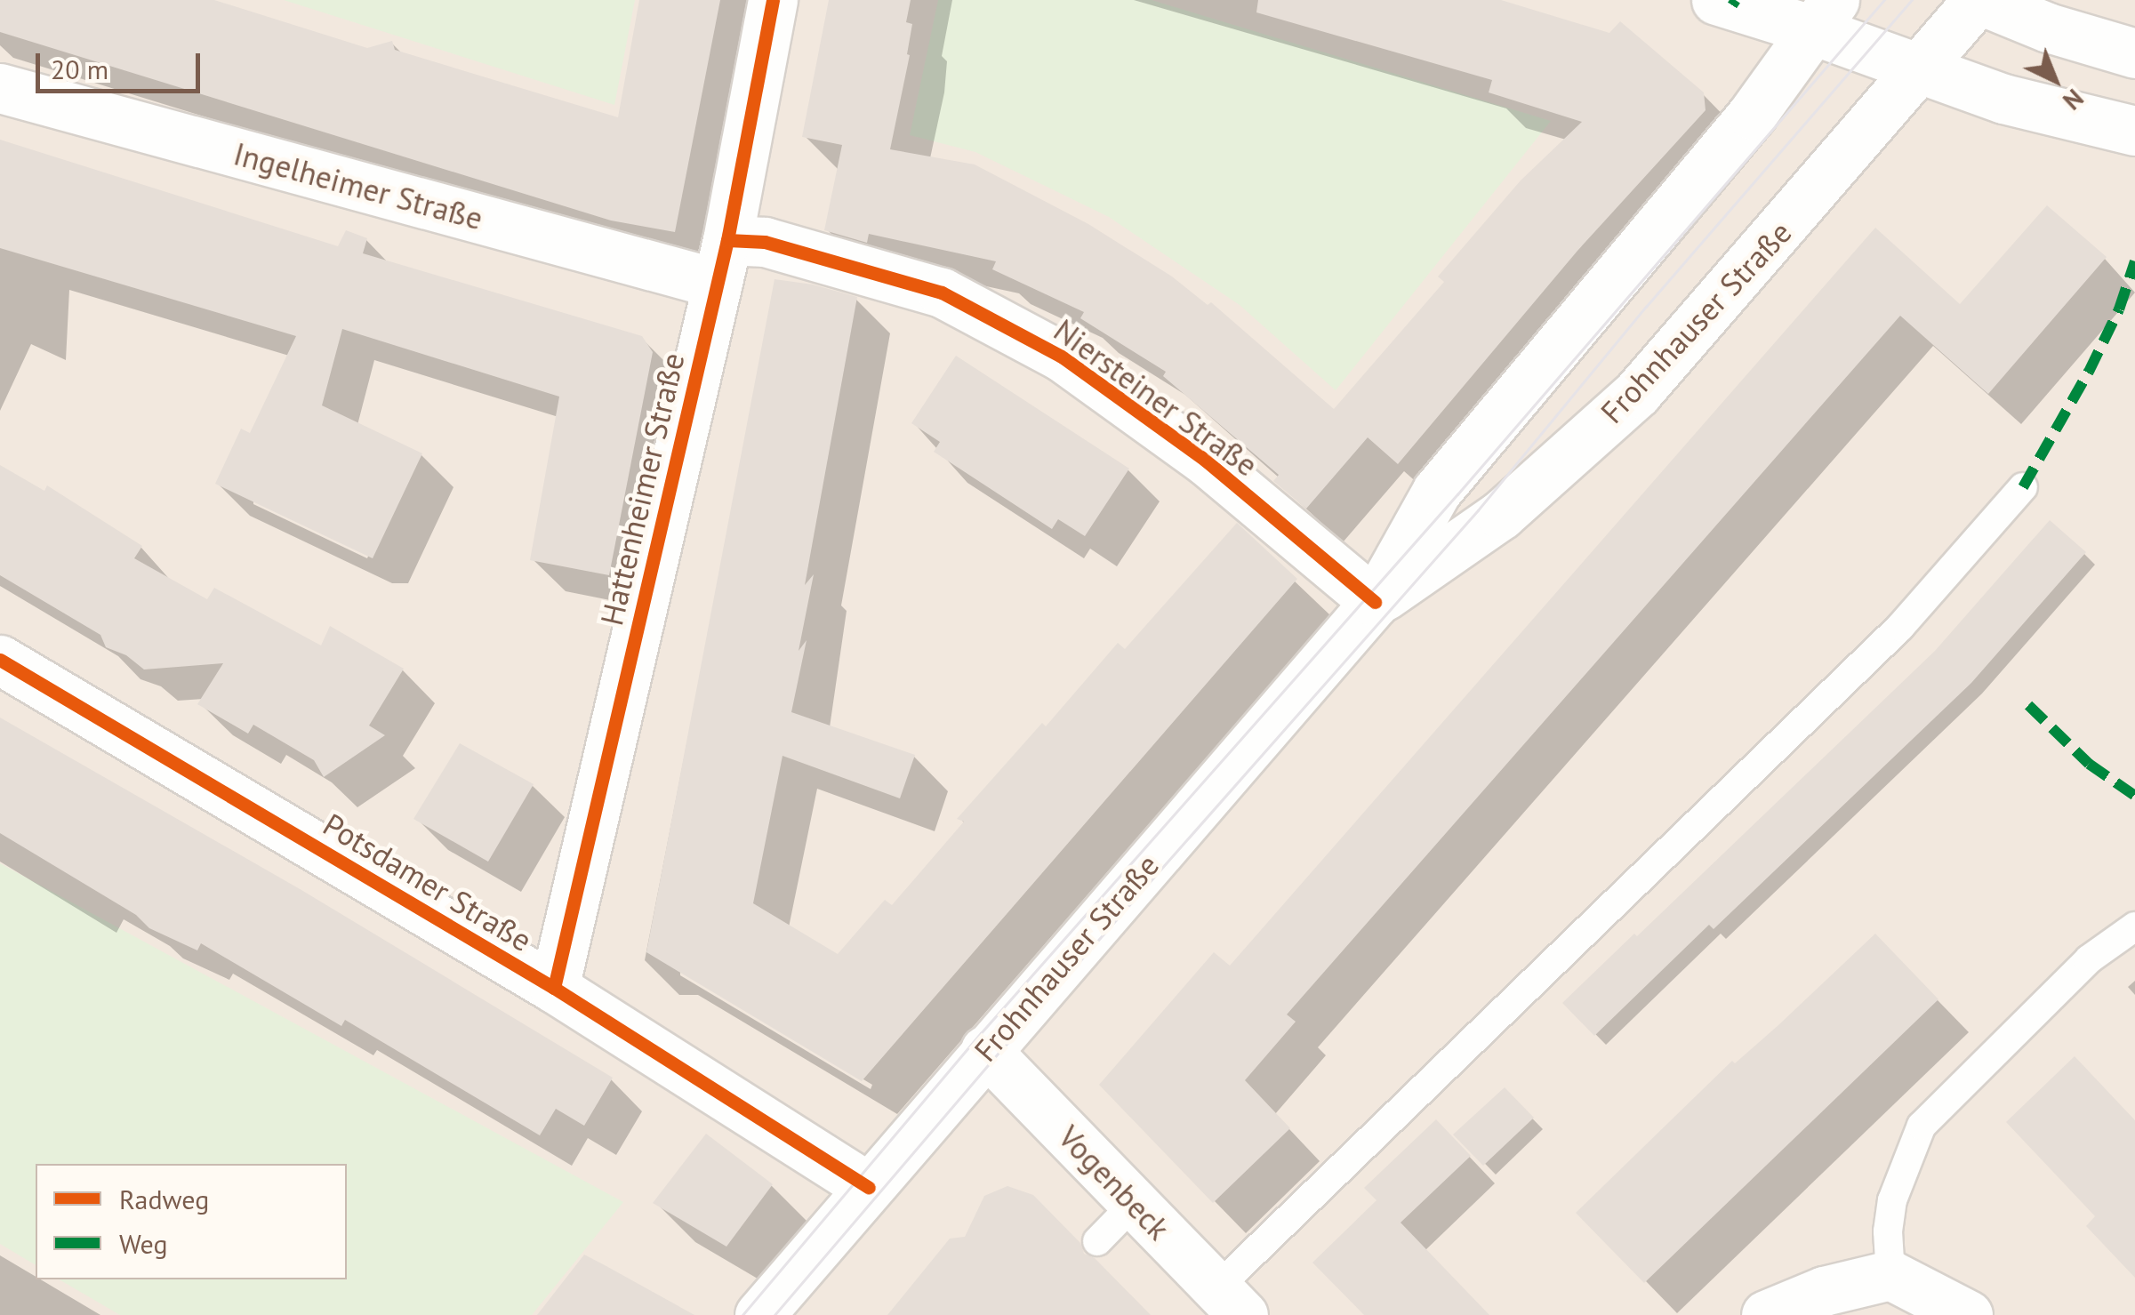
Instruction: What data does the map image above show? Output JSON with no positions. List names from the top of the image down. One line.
{"streets":{"street":["Ingelheimer Straße","Frohnhauser Straße","Niersteiner Straße","Hattenheimer Straße","Potsdamer Straße","Vogenbeck"]},"crossings":[["Ingelheimer Straße","Niersteiner Straße"],["Ingelheimer Straße","Hattenheimer Straße"],["Frohnhauser Straße","Niersteiner Straße"],["Frohnhauser Straße","Potsdamer Straße"],["Frohnhauser Straße","Vogenbeck"],["Niersteiner Straße","Hattenheimer Straße"],["Hattenheimer Straße","Potsdamer Straße"]],"legend":["Radweg","Weg"],"scale_bar":"20 m","north":"bottom right"}
